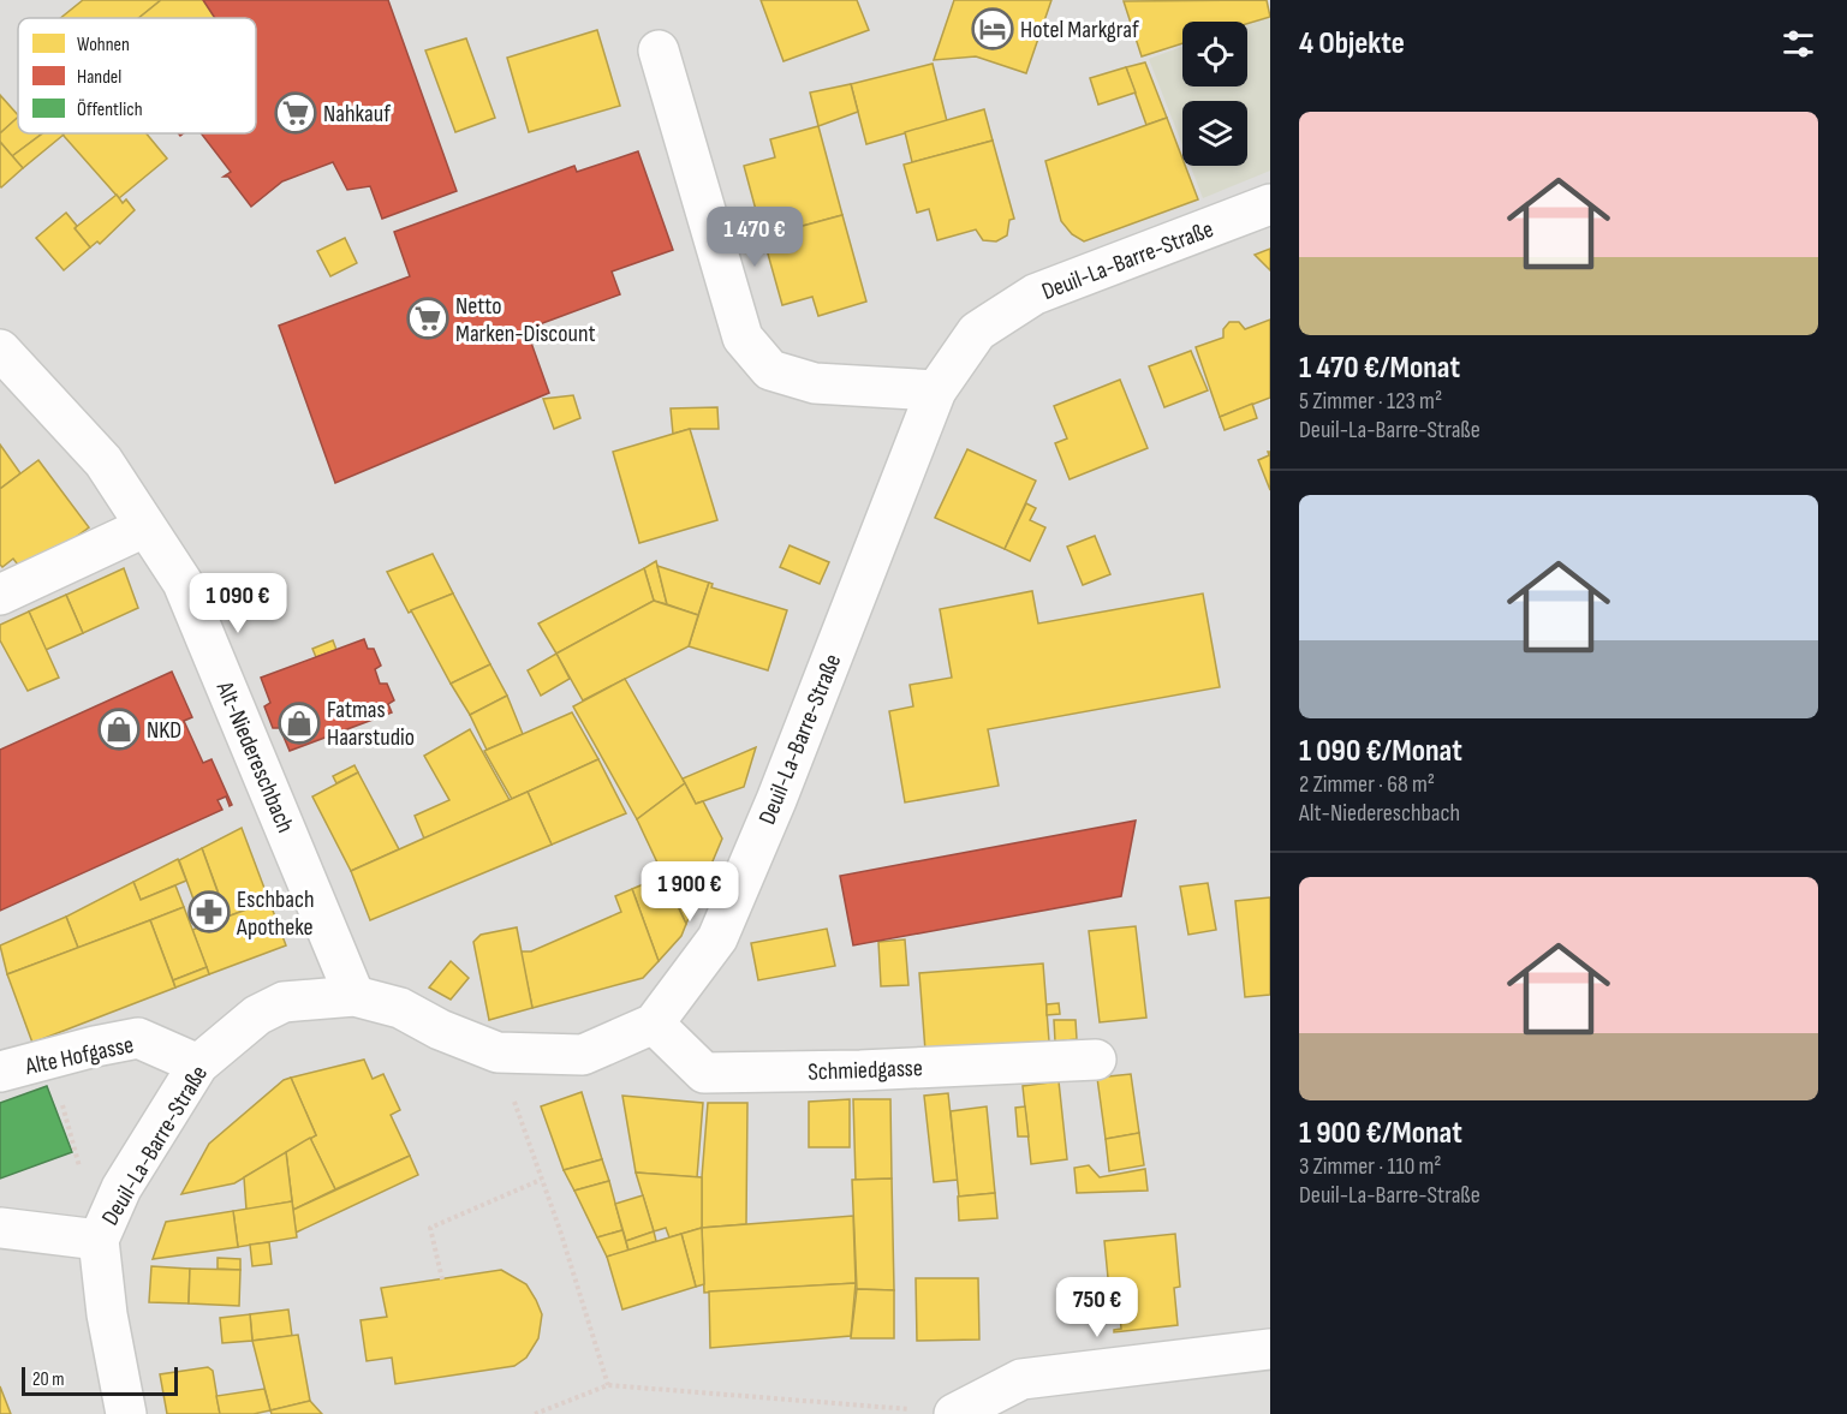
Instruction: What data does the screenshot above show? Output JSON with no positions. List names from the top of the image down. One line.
{"streets":{"street":["Deuil-La-Barre-Straße","Alt-Niedereschbach","Alte Hofgasse","Schmiedgasse"]},"crossings":[["Deuil-La-Barre-Straße","Alt-Niedereschbach"],["Deuil-La-Barre-Straße","Alte Hofgasse"],["Deuil-La-Barre-Straße","Schmiedgasse"]],"places":{"hotel":["Hotel Markgraf"],"supermarket":["Nahkauf","Netto Marken-Discount"],"shop":["Fatmas Haarstudio","NKD"],"pharmacy":["Eschbach Apotheke"]},"legend":["Wohnen","Handel","Öffentlich"],"scale_bar":"20 m","page":{"heading":"4 Objekte","list":[{"name":"1 470 €/Monat","note":"5 Zimmer · 123 m² · Deuil-La-Barre-Straße"},{"name":"1 090 €/Monat","note":"2 Zimmer · 68 m² · Alt-Niedereschbach"},{"name":"1 900 €/Monat","note":"3 Zimmer · 110 m² · Deuil-La-Barre-Straße"}],"price":["1 470 €","1 090 €","1 900 €","750 €"],"scale":"20 m"}}
